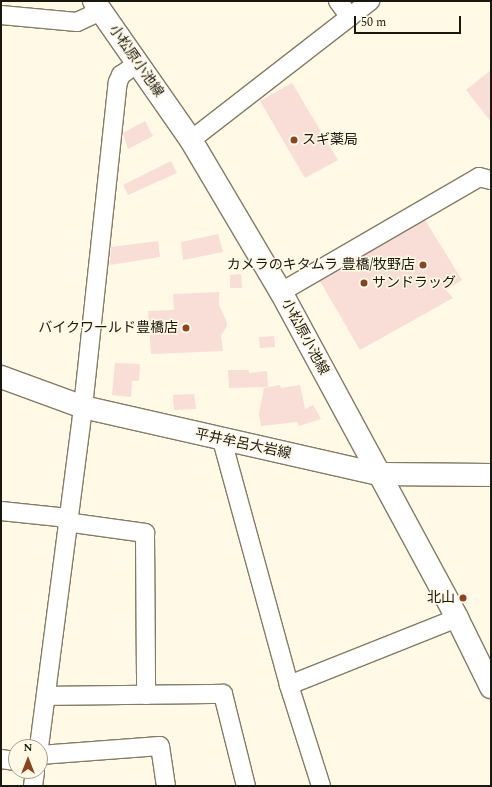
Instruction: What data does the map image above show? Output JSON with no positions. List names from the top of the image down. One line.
{"streets":{"main road":["小松原小池線","平井牟呂大岩線"]},"crossings":[["小松原小池線","平井牟呂大岩線"]],"places":["スギ薬局","カメラのキタムラ 豊橋/牧野店","サンドラッグ","バイクワールド豊橋店","北山"],"scale_bar":"50 m","north":"top"}
